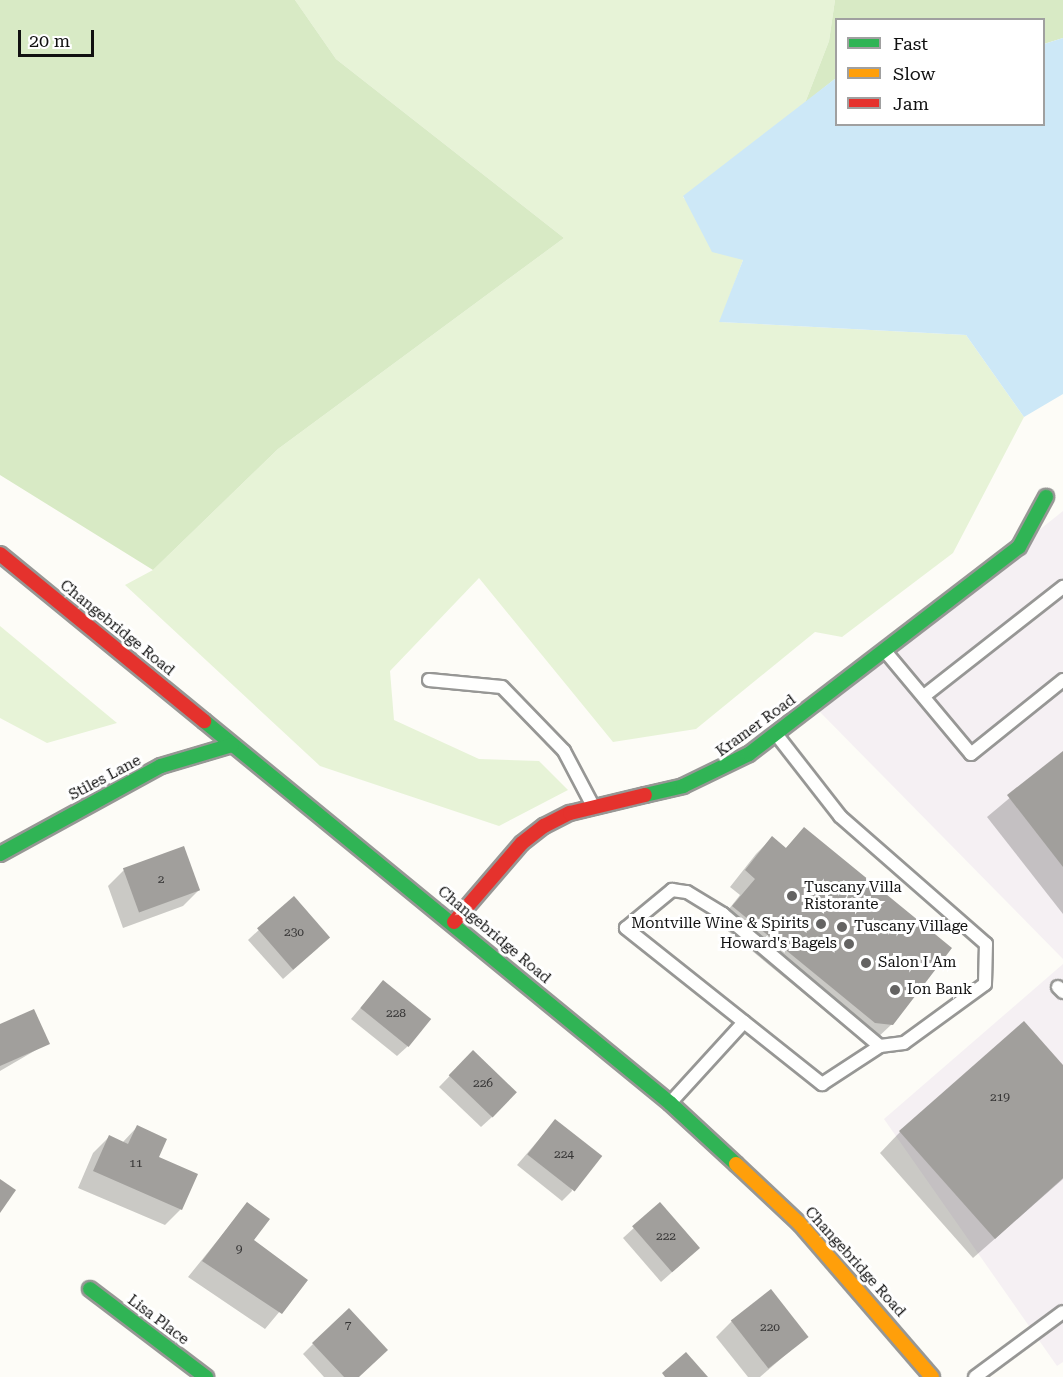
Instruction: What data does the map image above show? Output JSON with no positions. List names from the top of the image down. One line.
{"streets":{"main road":["Changebridge Road","Kramer Road","Stiles Lane","Lisa Place"]},"crossings":[["Changebridge Road","Kramer Road"],["Changebridge Road","Stiles Lane"]],"places":["Tuscany Villa Ristorante","Montville Wine & Spirits","Tuscany Village","Howard's Bagels","Salon I Am","Ion Bank"],"house_numbers":["2","230","228","226","219","224","11","222","9","7","220"],"legend":["Fast","Slow","Jam"],"scale_bar":"20 m"}
